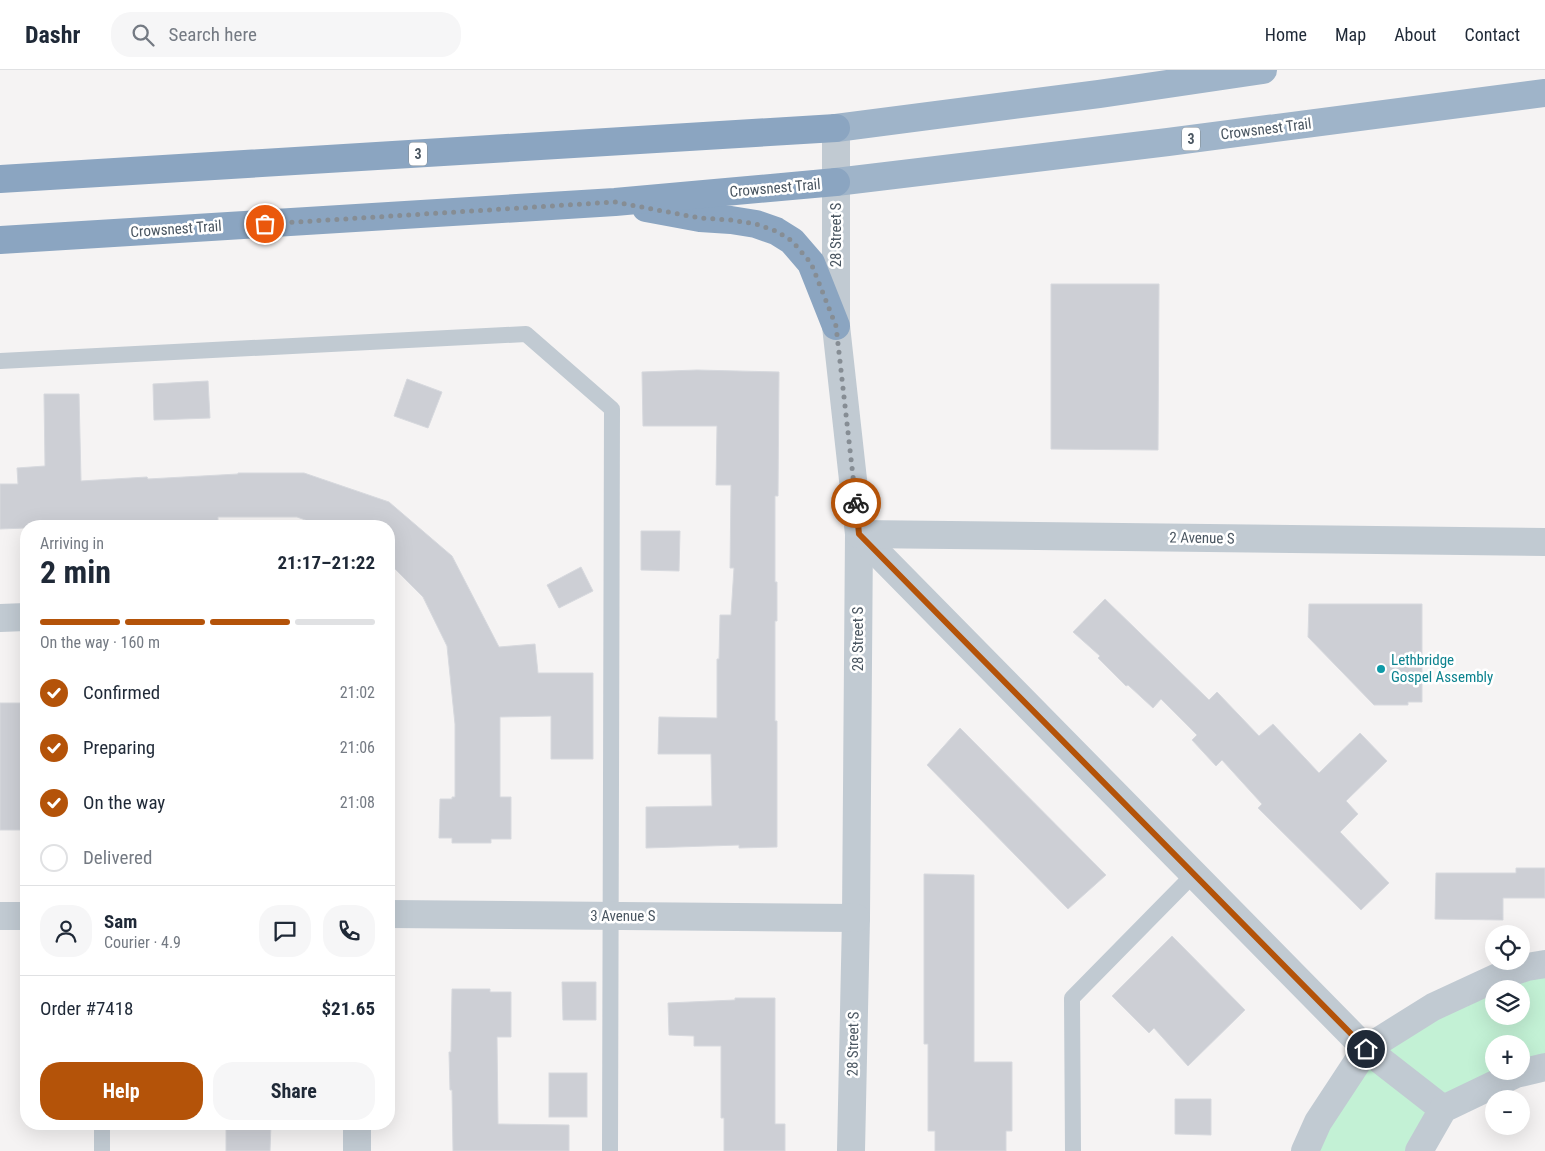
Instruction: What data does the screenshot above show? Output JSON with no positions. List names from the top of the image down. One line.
{"streets":{"highway":["Crowsnest Trail","3"],"street":["28 Street S","2 Avenue S","3 Avenue S"]},"crossings":[["Crowsnest Trail","28 Street S"],["3","28 Street S"],["28 Street S","2 Avenue S"],["28 Street S","3 Avenue S"]],"places":["Lethbridge Gospel Assembly"],"page":{"header":"Dashr","search":"Search here","nav":["Home","Map","About","Contact"],"heading":["2 min","Arriving in","21:17–21:22"],"panel":["Sam","Courier · 4.9","Order #7418","$21.65"],"bar":"On the way · 160 m","list":[["Confirmed","21:02"],["Preparing","21:06"],["On the way","21:08"],"Delivered"],"map_buttons":["+","−"],"buttons":["Help","Share"]}}
